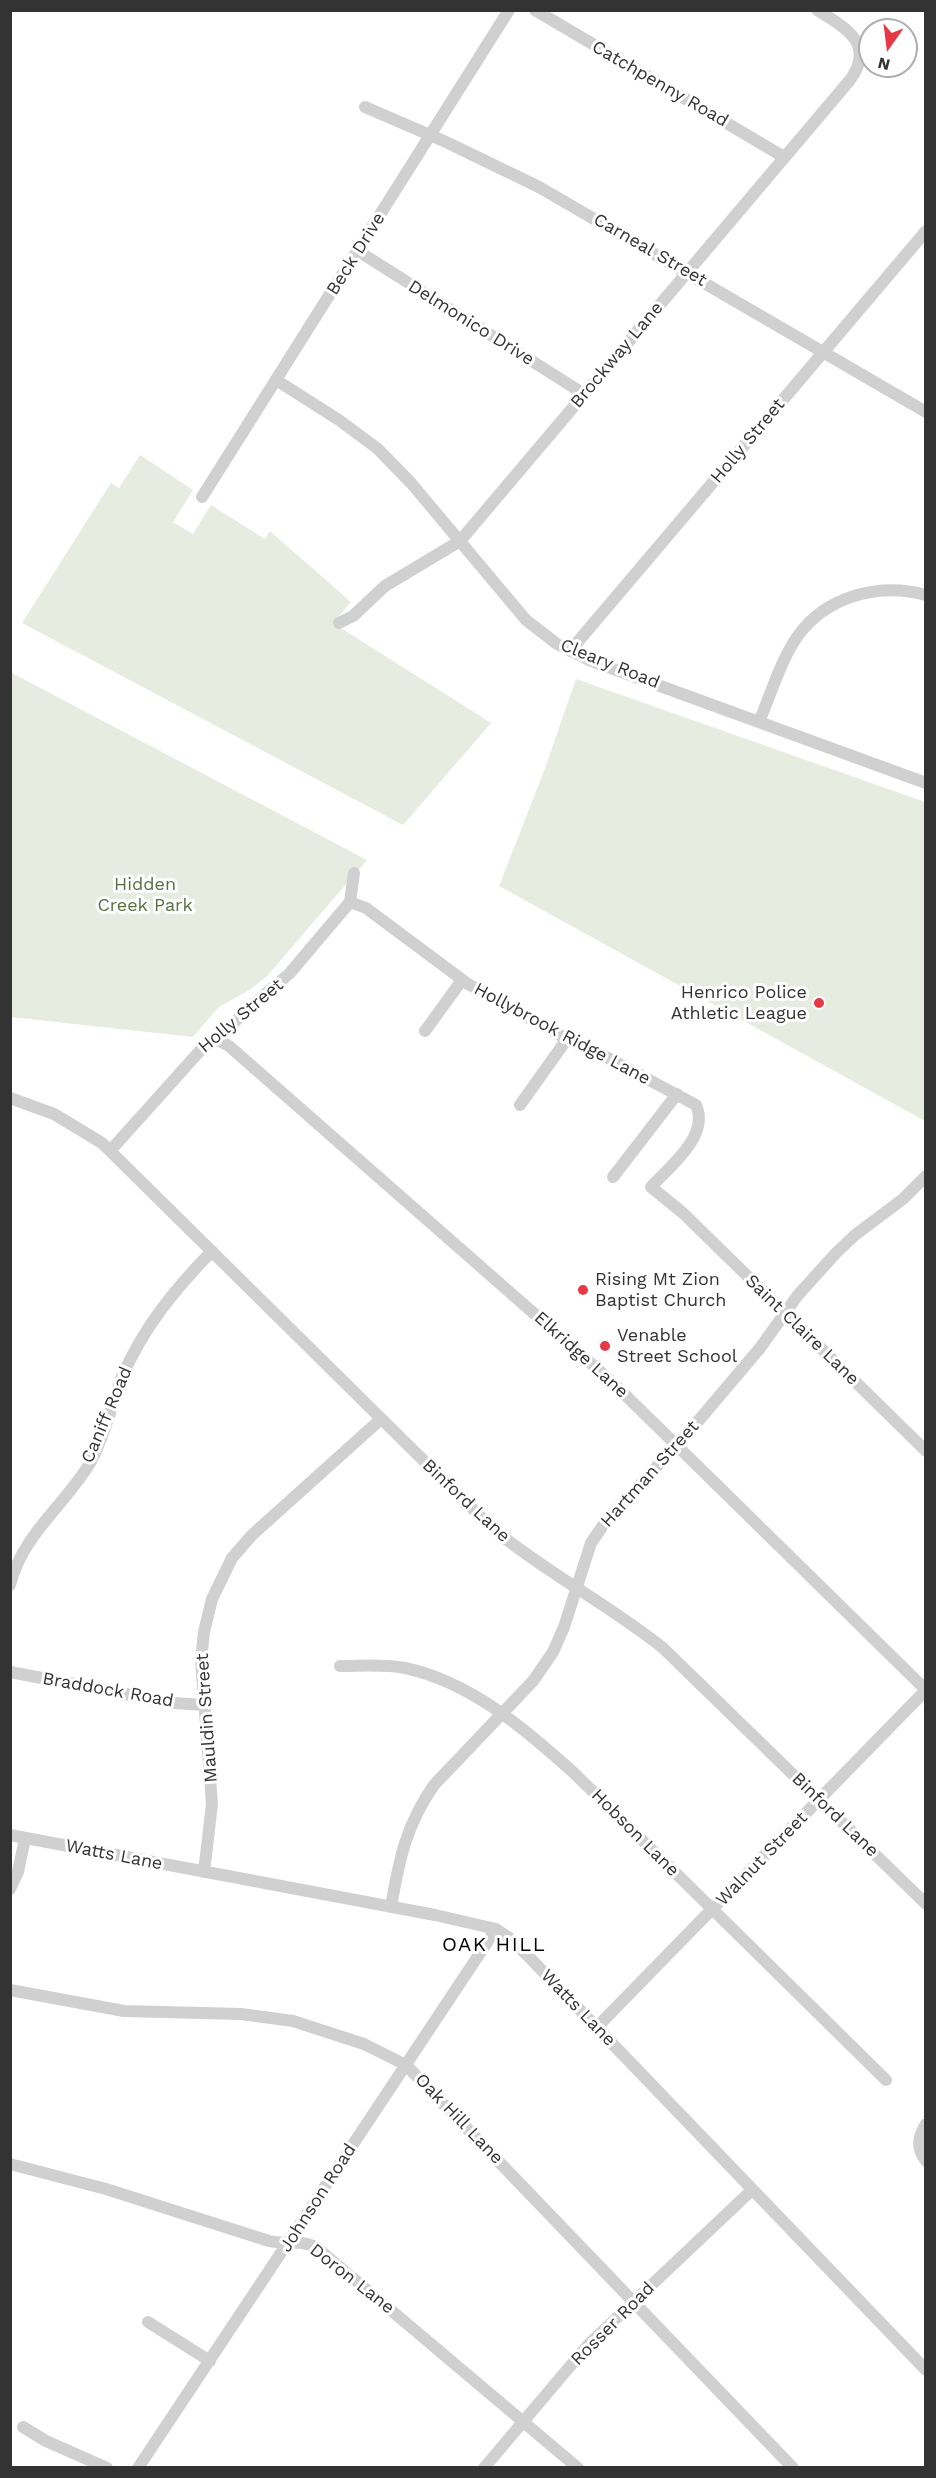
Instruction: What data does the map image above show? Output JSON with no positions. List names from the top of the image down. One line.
{"streets":{"street":["Catchpenny Road","Carneal Street","Beck Drive","Delmonico Drive","Brockway Lane","Holly Street","Cleary Road","Hollybrook Ridge Lane","Saint Claire Lane","Elkridge Lane","Caniff Road","Hartman Street","Binford Lane","Braddock Road","Mauldin Street","Hobson Lane","Watts Lane","Walnut Street","Oak Hill Lane","Johnson Road","Doron Lane","Rosser Road"]},"crossings":[["Catchpenny Road","Brockway Lane"],["Carneal Street","Beck Drive"],["Carneal Street","Brockway Lane"],["Carneal Street","Holly Street"],["Beck Drive","Delmonico Drive"],["Beck Drive","Cleary Road"],["Delmonico Drive","Brockway Lane"],["Brockway Lane","Cleary Road"],["Holly Street","Cleary Road"],["Holly Street","Hollybrook Ridge Lane"],["Holly Street","Elkridge Lane"],["Holly Street","Binford Lane"],["Hollybrook Ridge Lane","Saint Claire Lane"],["Saint Claire Lane","Hartman Street"],["Elkridge Lane","Hartman Street"],["Elkridge Lane","Walnut Street"],["Caniff Road","Binford Lane"],["Hartman Street","Binford Lane"],["Hartman Street","Hobson Lane"],["Hartman Street","Watts Lane"],["Binford Lane","Mauldin Street"],["Binford Lane","Walnut Street"],["Braddock Road","Mauldin Street"],["Mauldin Street","Watts Lane"],["Hobson Lane","Walnut Street"],["Watts Lane","Walnut Street"],["Watts Lane","Johnson Road"],["Watts Lane","Rosser Road"],["Oak Hill Lane","Johnson Road"],["Oak Hill Lane","Rosser Road"],["Johnson Road","Doron Lane"],["Doron Lane","Rosser Road"]],"districts":["OAK HILL"],"parks":["Hidden Creek Park"],"places":["Henrico Police Athletic League","Rising Mt Zion Baptist Church","Venable Street School"],"north":"bottom"}
